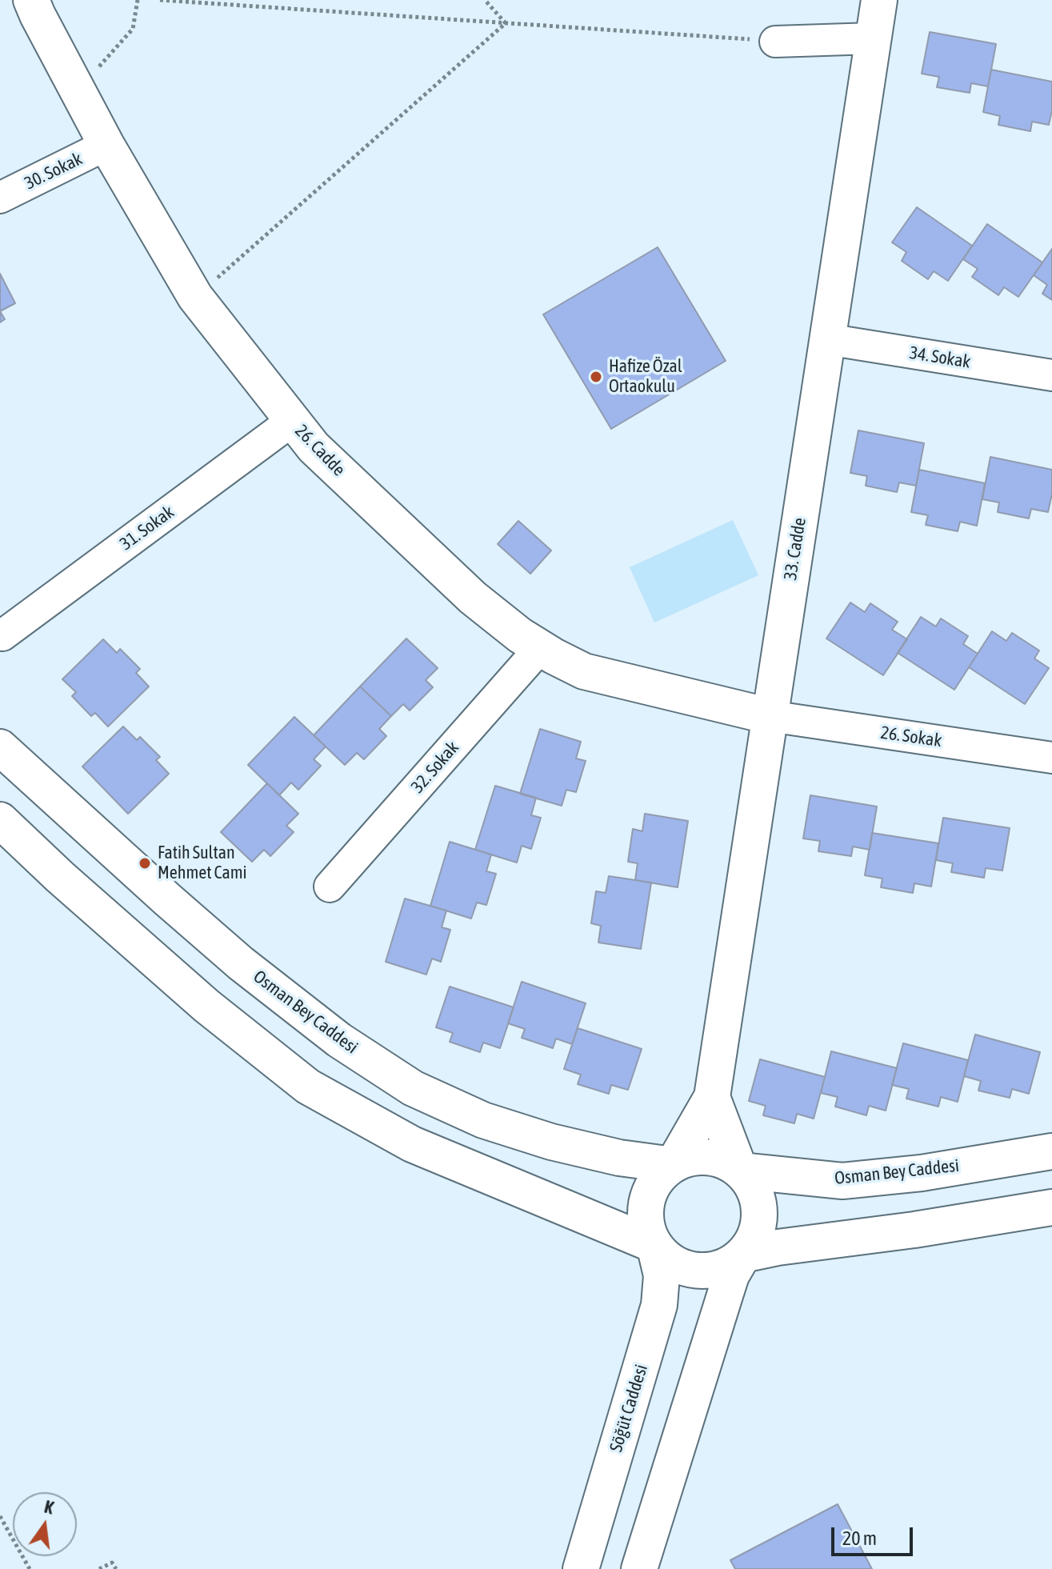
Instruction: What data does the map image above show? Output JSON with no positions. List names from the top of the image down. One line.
{"streets":{"main road":["26. Cadde","33. Cadde","Osman Bey Caddesi","Söğüt Caddesi"],"street":["30. Sokak","34. Sokak","31. Sokak","26. Sokak","32. Sokak"]},"crossings":[["30. Sokak","26. Cadde"],["34. Sokak","33. Cadde"],["26. Cadde","31. Sokak"],["26. Cadde","33. Cadde"],["26. Cadde","26. Sokak"],["26. Cadde","32. Sokak"],["33. Cadde","26. Sokak"],["33. Cadde","Osman Bey Caddesi"],["33. Cadde","Söğüt Caddesi"],["Osman Bey Caddesi","Söğüt Caddesi"]],"places":["Hafize Özal Ortaokulu","Fatih Sultan Mehmet Cami"],"scale_bar":"20 m","north":"top"}
